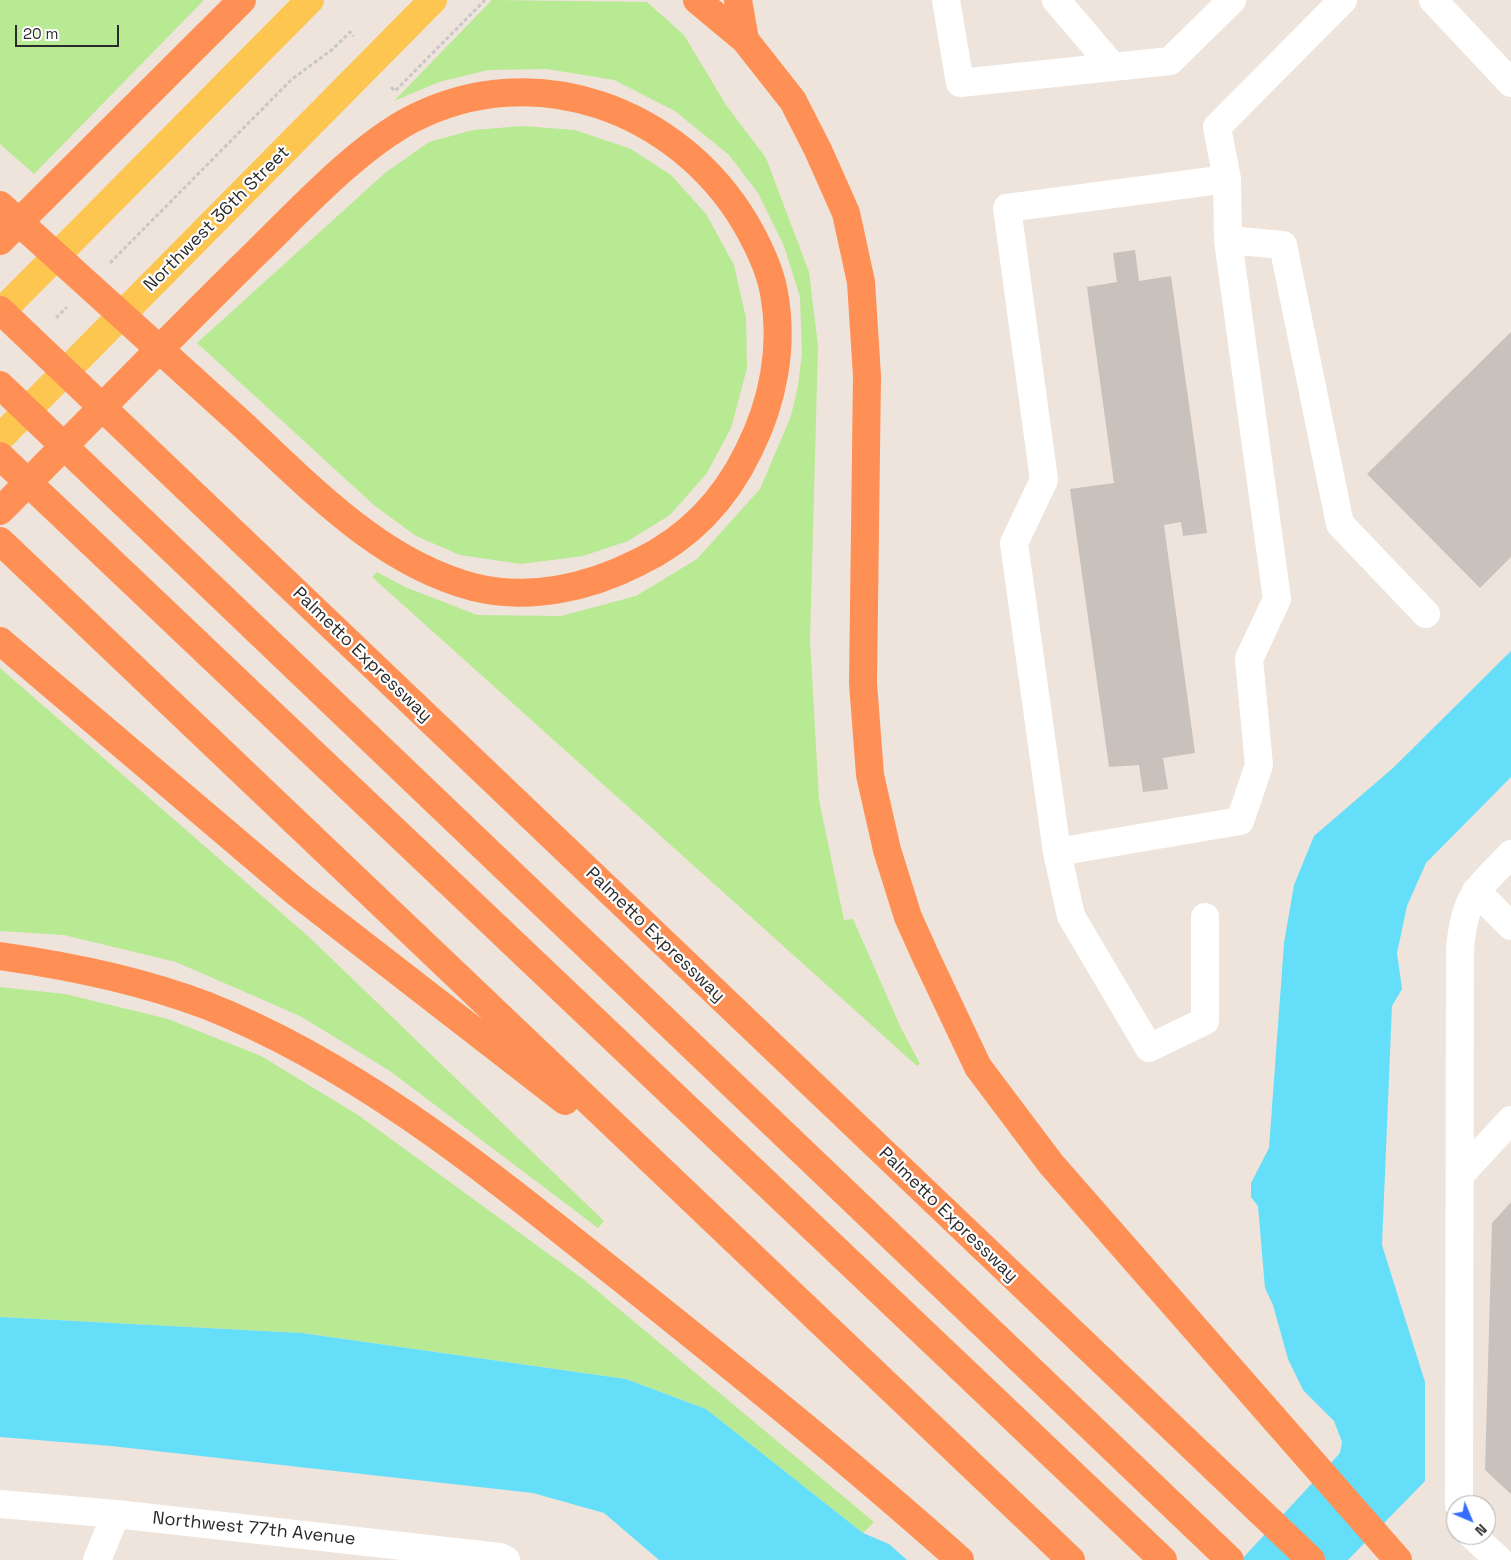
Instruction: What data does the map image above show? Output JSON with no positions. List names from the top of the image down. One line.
{"streets":{"highway":["Palmetto Expressway"],"main road":["Northwest 36th Street"],"street":["Northwest 77th Avenue"]},"scale_bar":"20 m","north":"bottom right"}
